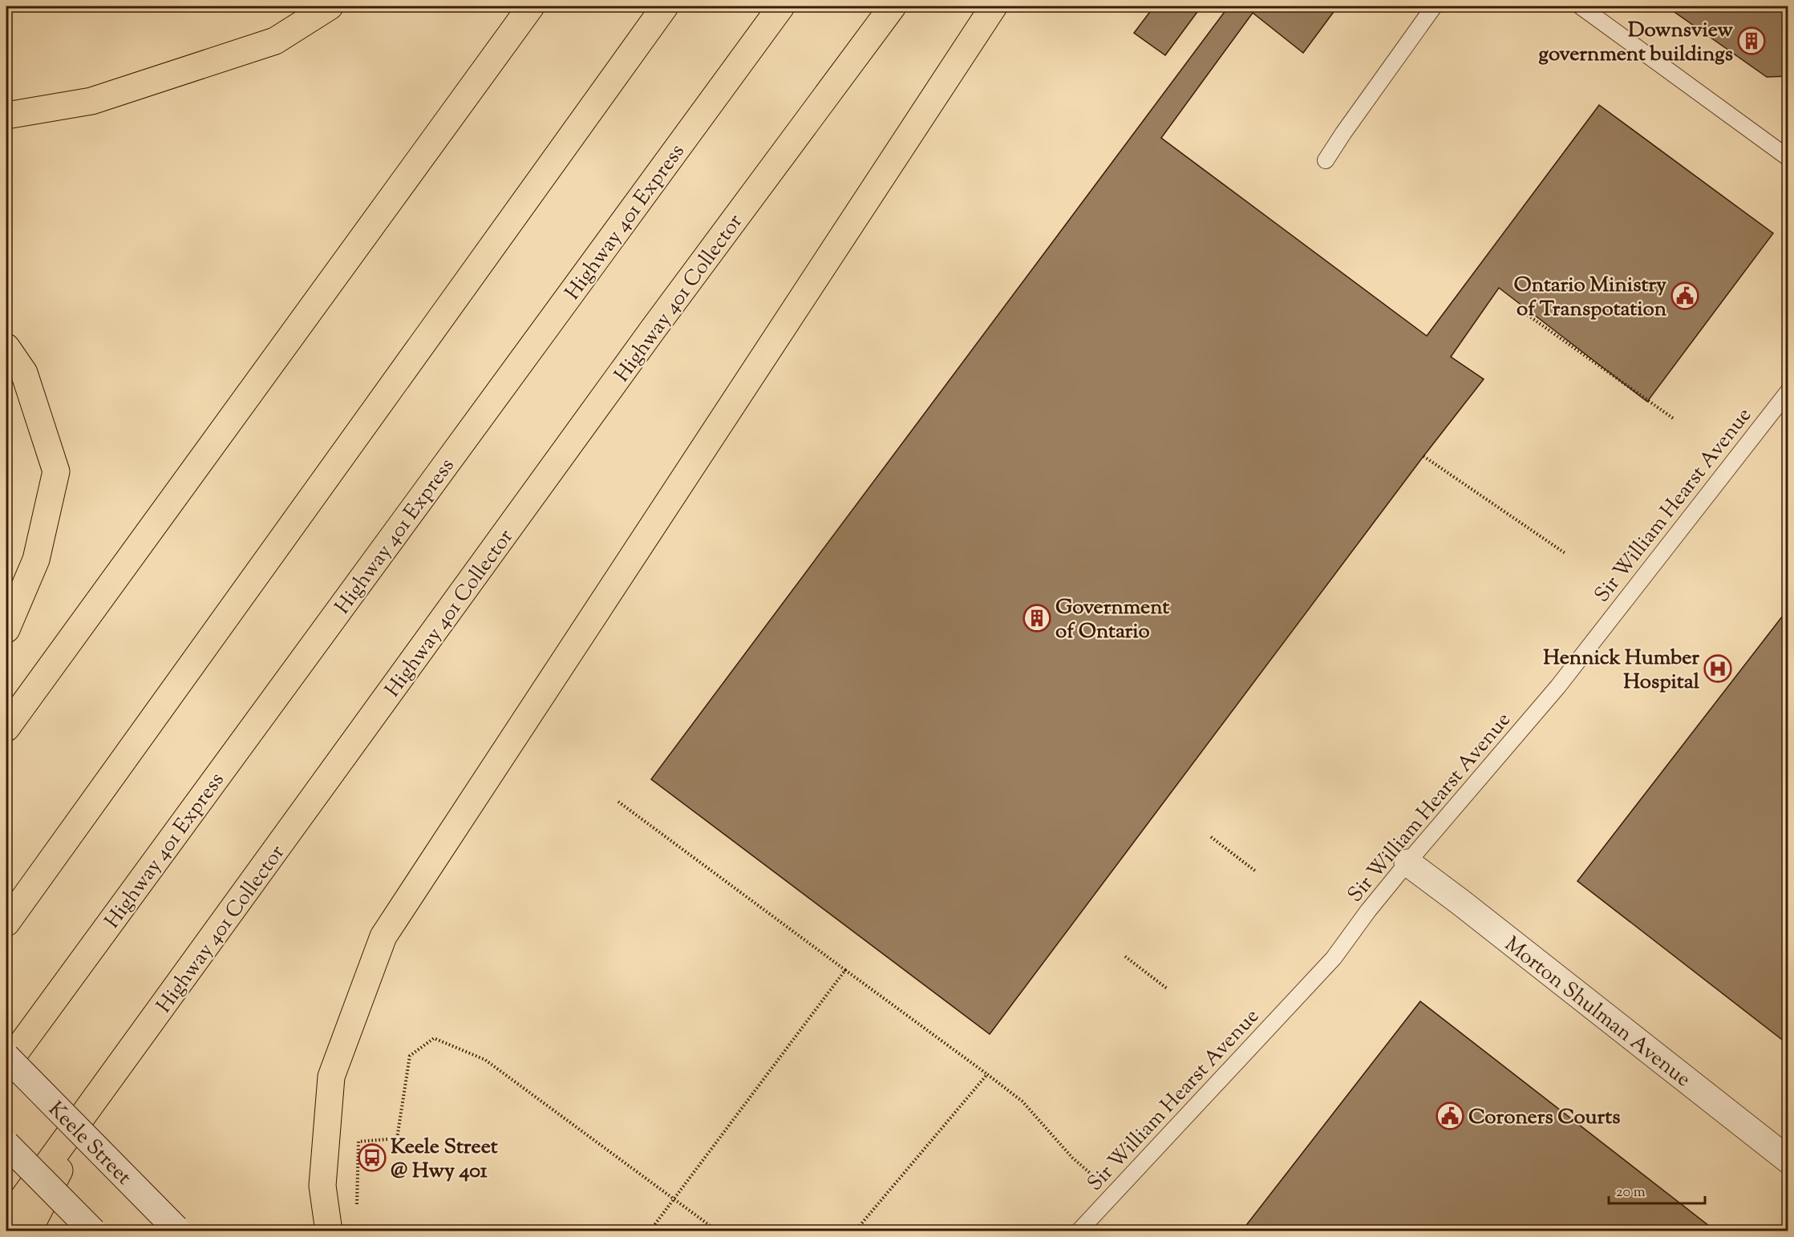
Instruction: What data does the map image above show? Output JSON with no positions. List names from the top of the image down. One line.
{"streets":{"highway":["Highway 401 Express","Highway 401 Collector"],"street":["Morton Shulman Avenue","Keele Street"],"lane":["Sir William Hearst Avenue"]},"crossings":[["Sir William Hearst Avenue","Morton Shulman Avenue"]],"places":{"building":["Downsview government buildings","Government of Ontario"],"public building":["Ontario Ministry of Transpotation","Coroners Courts"],"hospital":["Hennick Humber Hospital"],"bus stop":["Keele Street @ Hwy 401"]},"scale_bar":"20 m"}
